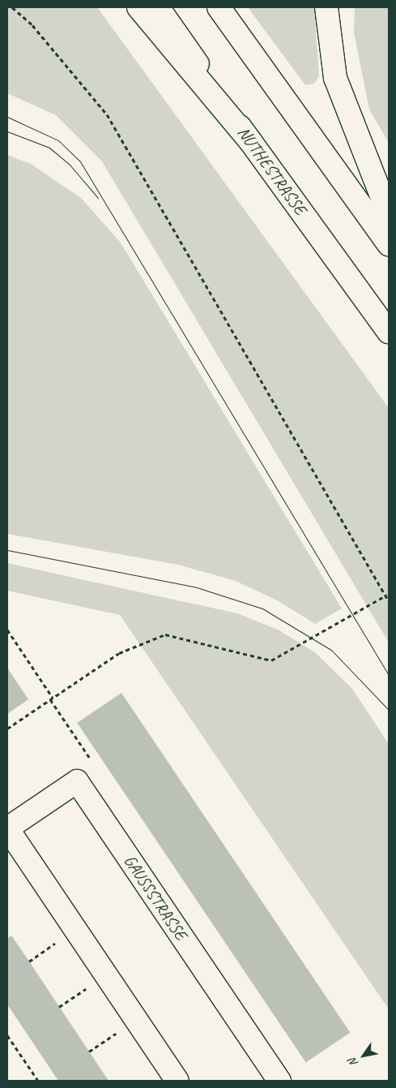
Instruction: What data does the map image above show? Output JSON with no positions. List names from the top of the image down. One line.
{"streets":{"main road":["NUTHESTRASSE","GAUSSSTRASSE"]},"north":"bottom left"}
